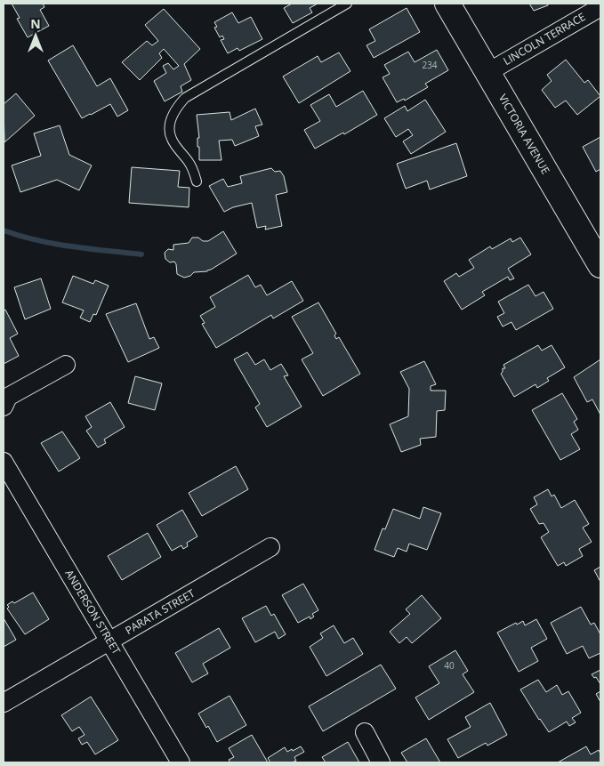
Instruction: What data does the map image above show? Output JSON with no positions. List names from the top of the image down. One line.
{"streets":{"street":["LINCOLN TERRACE","VICTORIA AVENUE","ANDERSON STREET","PARATA STREET"]},"crossings":[["LINCOLN TERRACE","VICTORIA AVENUE"],["ANDERSON STREET","PARATA STREET"]],"house_numbers":["234","40"],"north":"top"}
